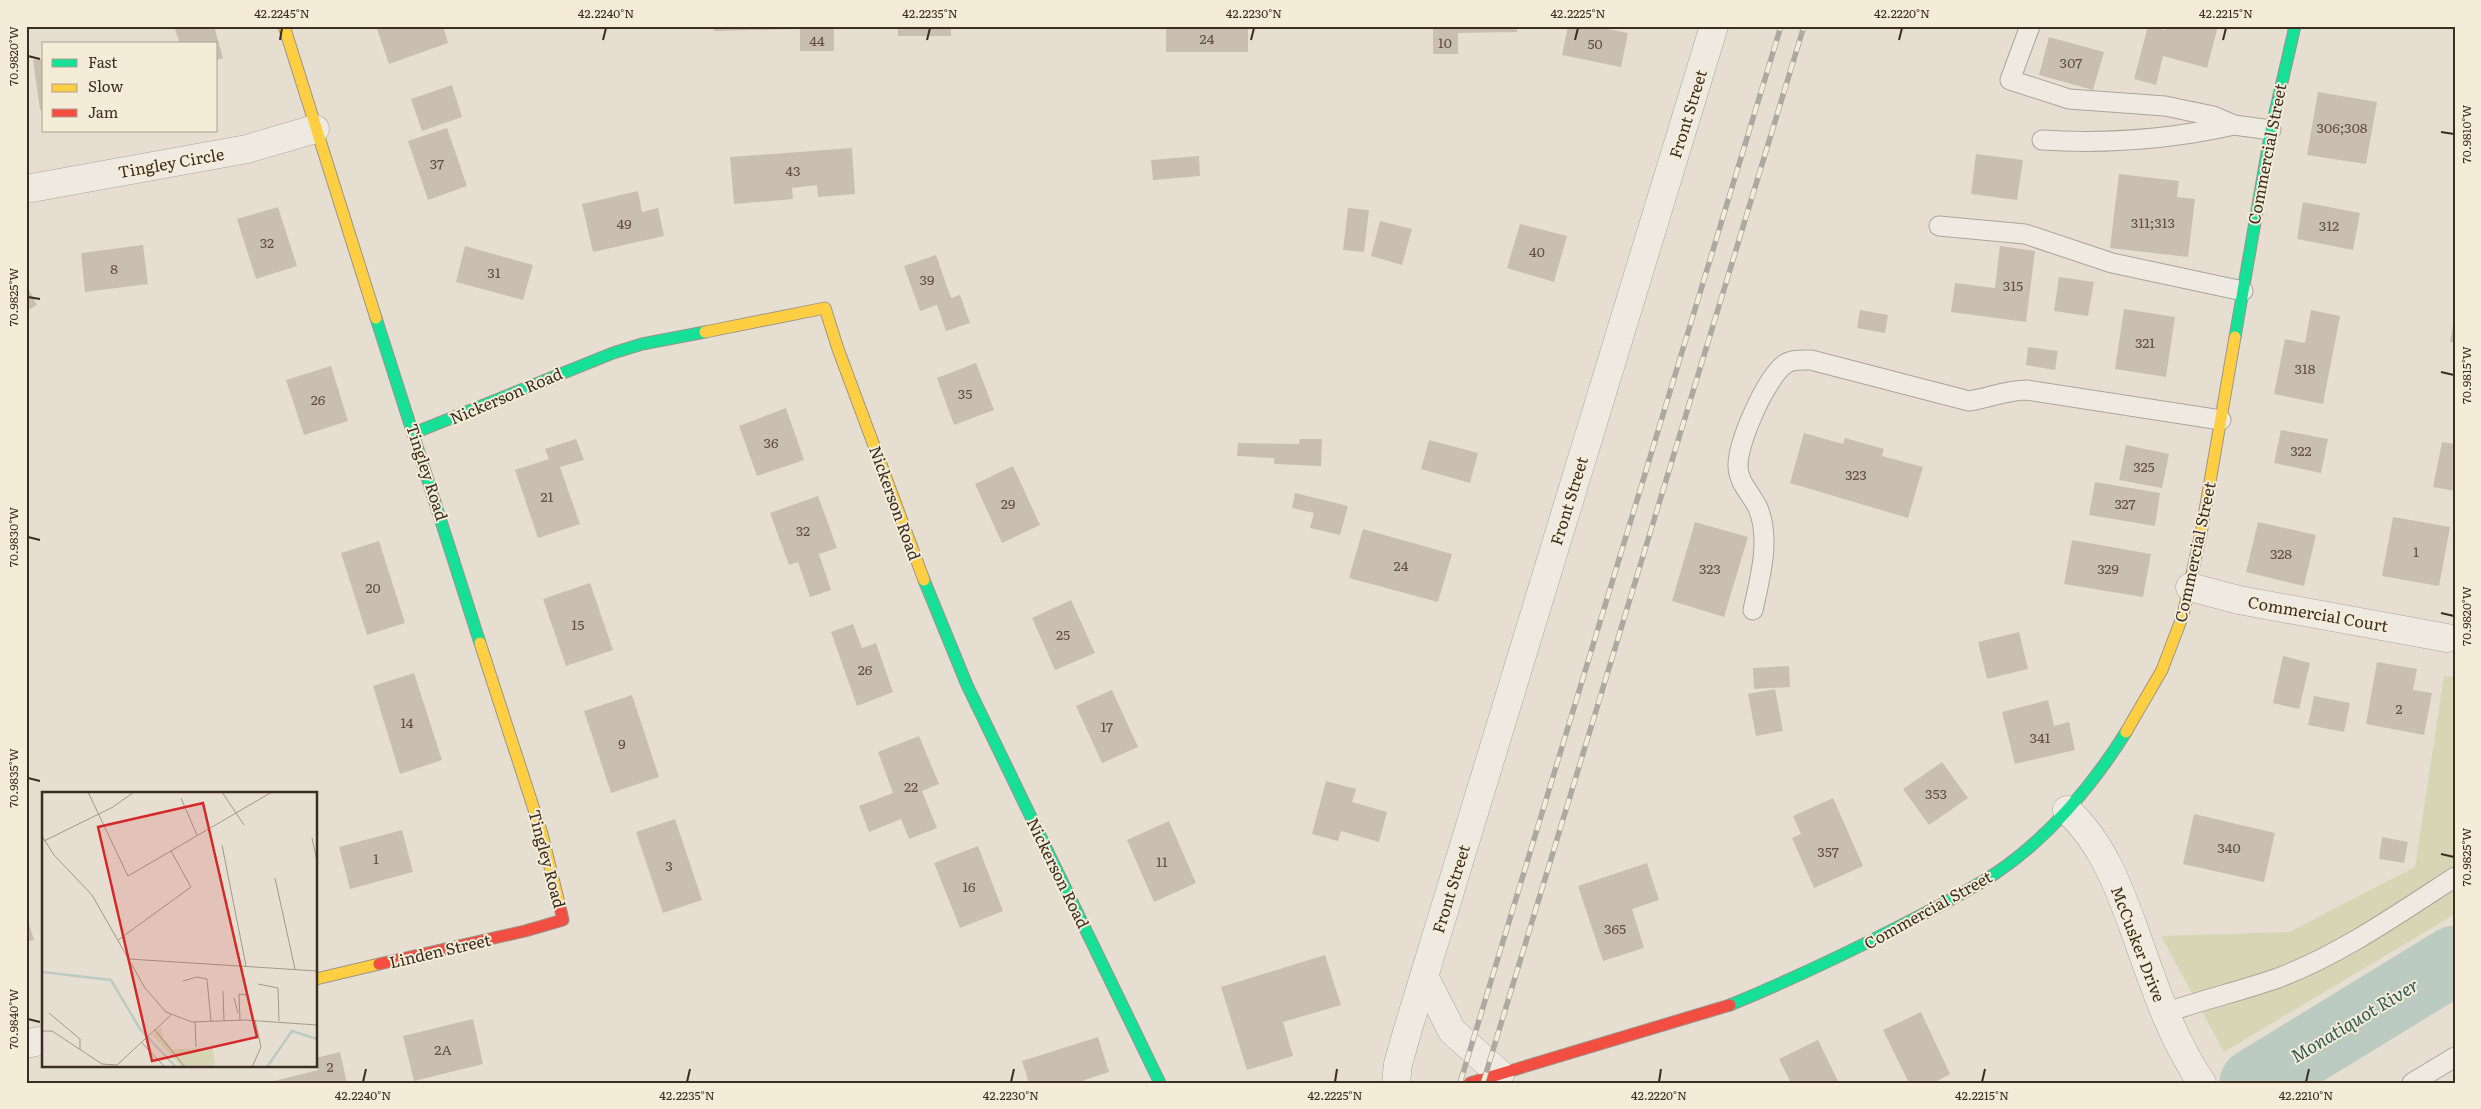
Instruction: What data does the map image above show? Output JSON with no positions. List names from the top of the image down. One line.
{"streets":{"street":["Front Street","Commercial Street","Tingley Circle","Nickerson Road","Tingley Road","Commercial Court","McCusker Drive","Linden Street"]},"crossings":[["Commercial Street","Commercial Court"],["Commercial Street","McCusker Drive"],["Tingley Circle","Tingley Road"],["Nickerson Road","Tingley Road"],["Tingley Road","Linden Street"]],"water":["Monatiquot River"],"house_numbers":["24","44","10","50","307","306;308","37","43","311;313","49","312","32","40","8","31","39","315","321","318","35","26","36","322","325","323","21","29","327","32","1","328","24","323","329","20","15","25","26","2","14","17","341","9","22","353","340","357","1","11","3","16","365","2A","2"],"legend":["Fast","Slow","Jam"],"coordinates":["42.2245°N","42.2240°N","42.2235°N","42.2230°N","42.2225°N","42.2220°N","42.2215°N","70.9820°W","70.9810°W","70.9825°W","70.9815°W","70.9830°W","70.9835°W","70.9840°W","42.2210°N"]}
